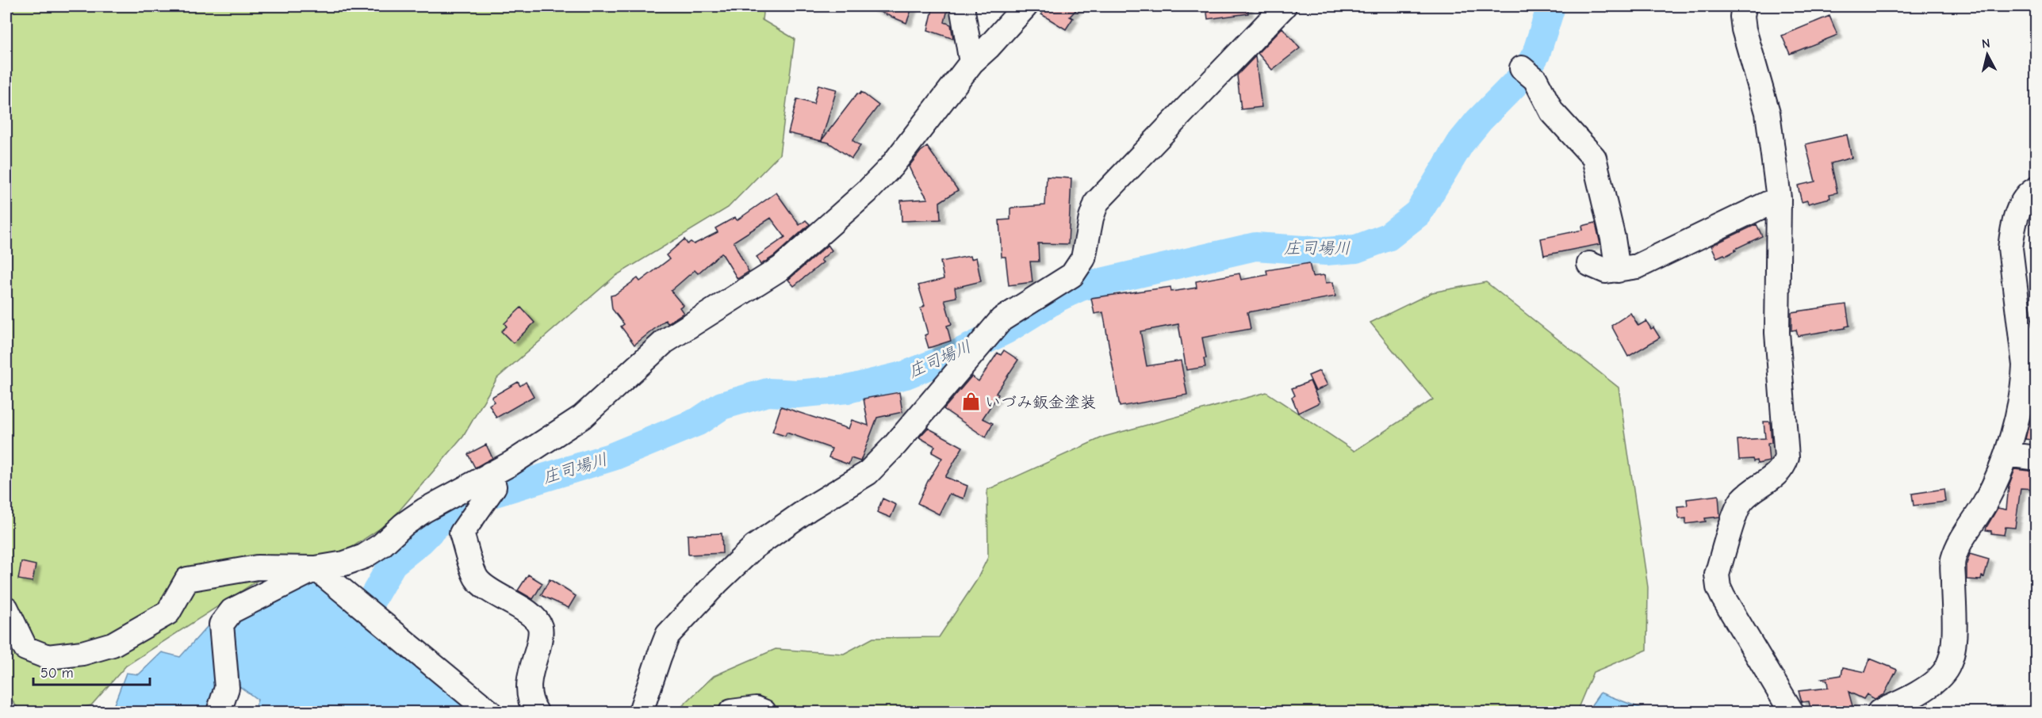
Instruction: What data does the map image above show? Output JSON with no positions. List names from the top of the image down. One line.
{"water":["庄司場川"],"places":{"shop":["いづみ鈑金塗装"]},"scale_bar":"50 m","north":"top"}
